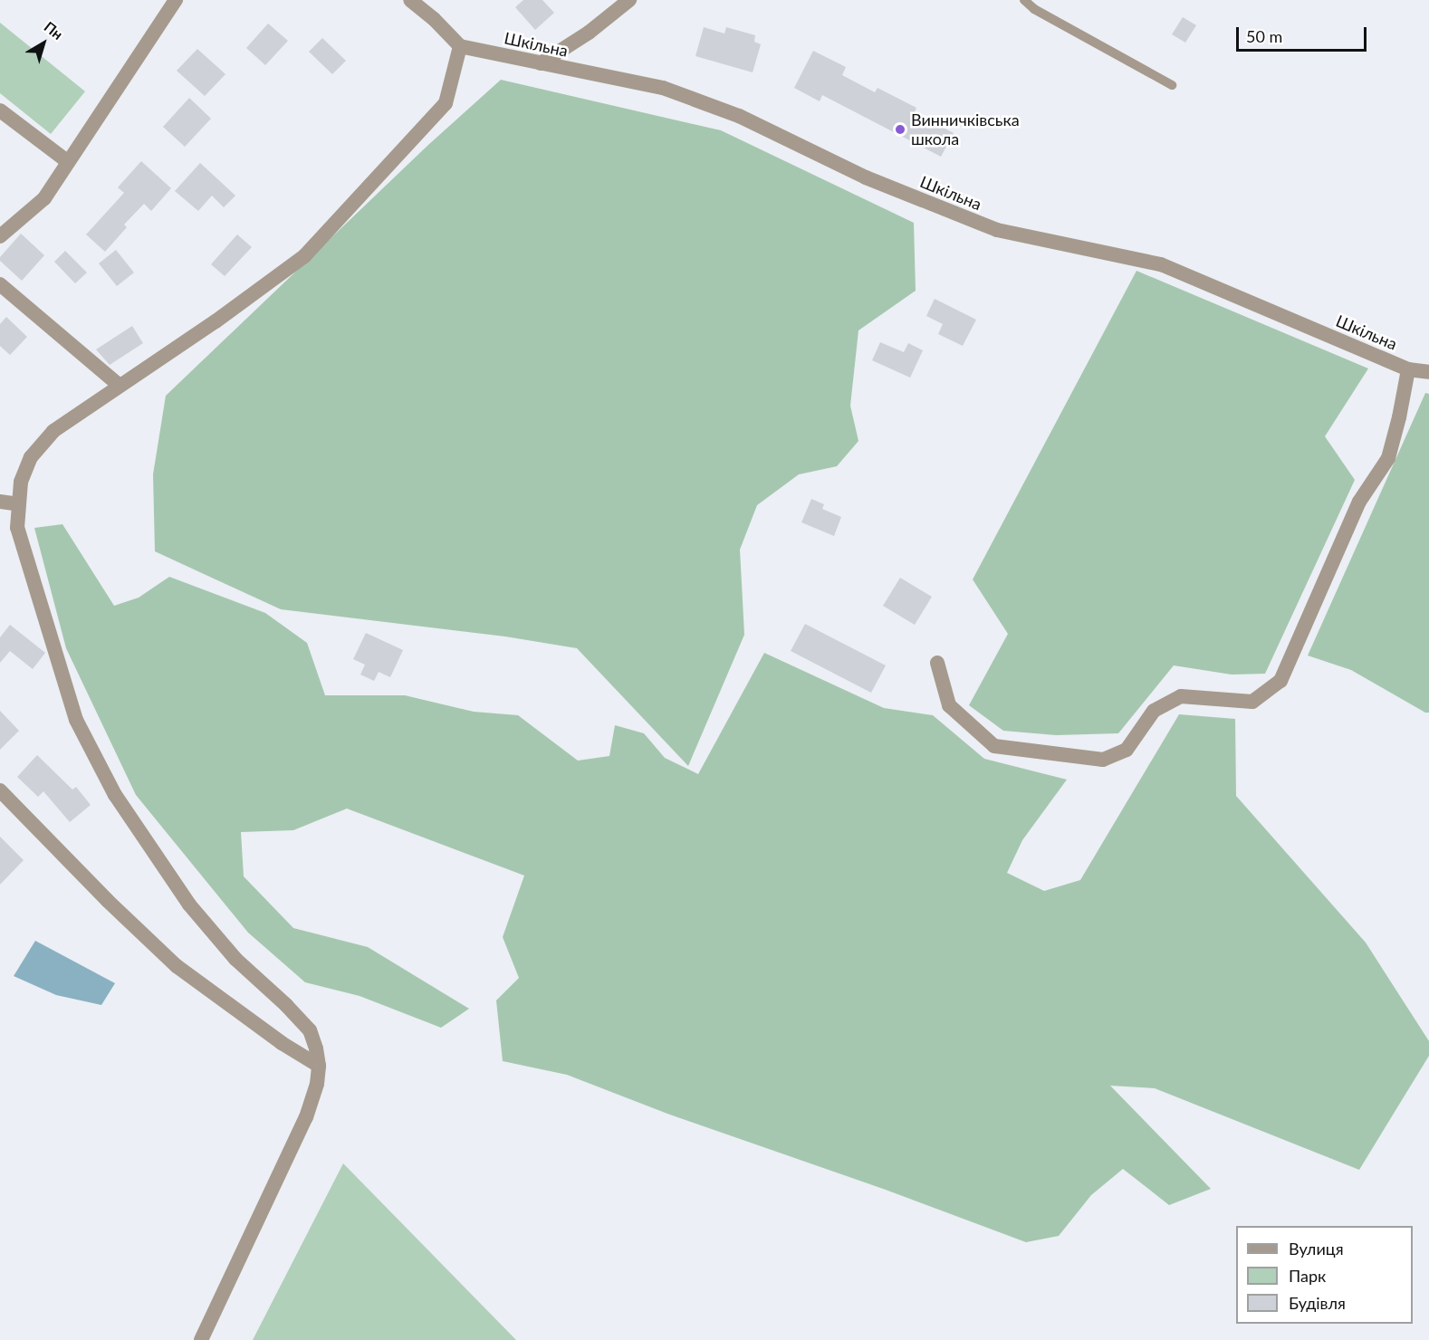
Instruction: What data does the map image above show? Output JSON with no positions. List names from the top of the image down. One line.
{"streets":{"street":["Шкільна"]},"places":["Винничківська школа"],"legend":["Вулиця","Парк","Будівля"],"scale_bar":"50 m","north":"top right"}
